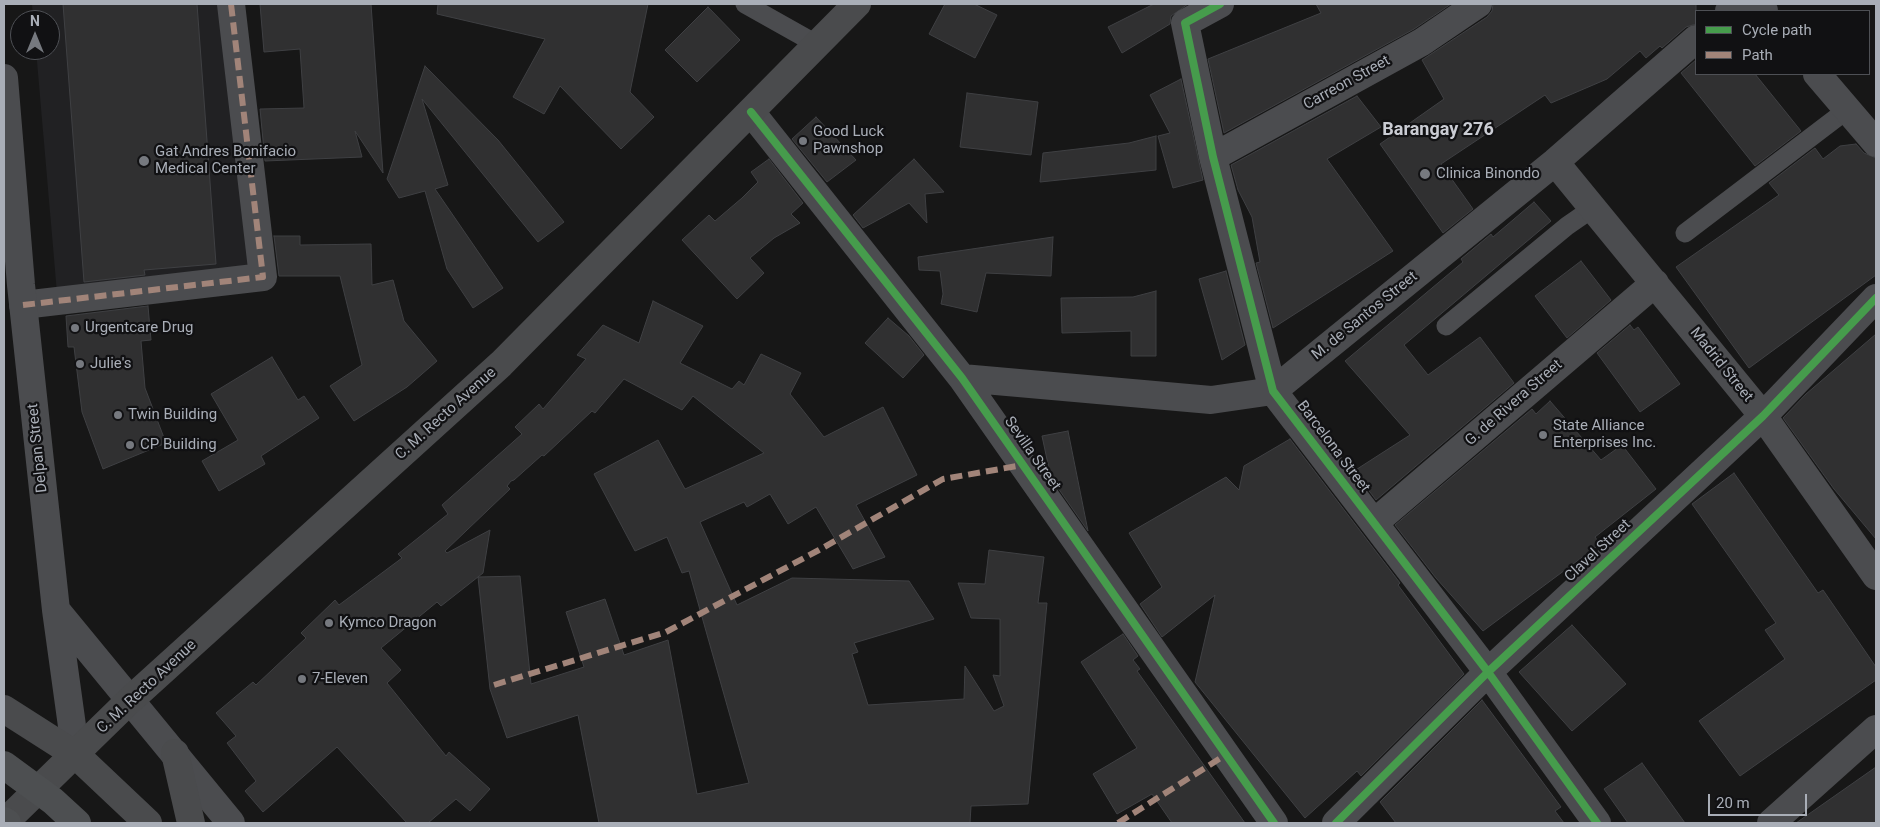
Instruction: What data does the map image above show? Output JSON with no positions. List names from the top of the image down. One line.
{"streets":{"main road":["C. M. Recto Avenue"],"street":["Carreon Street","M. de Santos Street","Madrid Street","G. de Rivera Street","Barcelona Street","Delpan Street","Sevilla Street","Clavel Street"]},"crossings":[["Carreon Street","Barcelona Street"],["M. de Santos Street","Madrid Street"],["M. de Santos Street","Barcelona Street"],["Madrid Street","G. de Rivera Street"],["Madrid Street","Clavel Street"],["G. de Rivera Street","Barcelona Street"],["C. M. Recto Avenue","Delpan Street"],["C. M. Recto Avenue","Sevilla Street"],["Barcelona Street","Clavel Street"]],"districts":["Barangay 276"],"places":["Good Luck Pawnshop","Gat Andres Bonifacio Medical Center","Clinica Binondo","Urgentcare Drug","Julie's","Twin Building","State Alliance Enterprises Inc.","CP Building","Kymco Dragon","7-Eleven"],"legend":["Cycle path","Path"],"scale_bar":"20 m","north":"top"}
